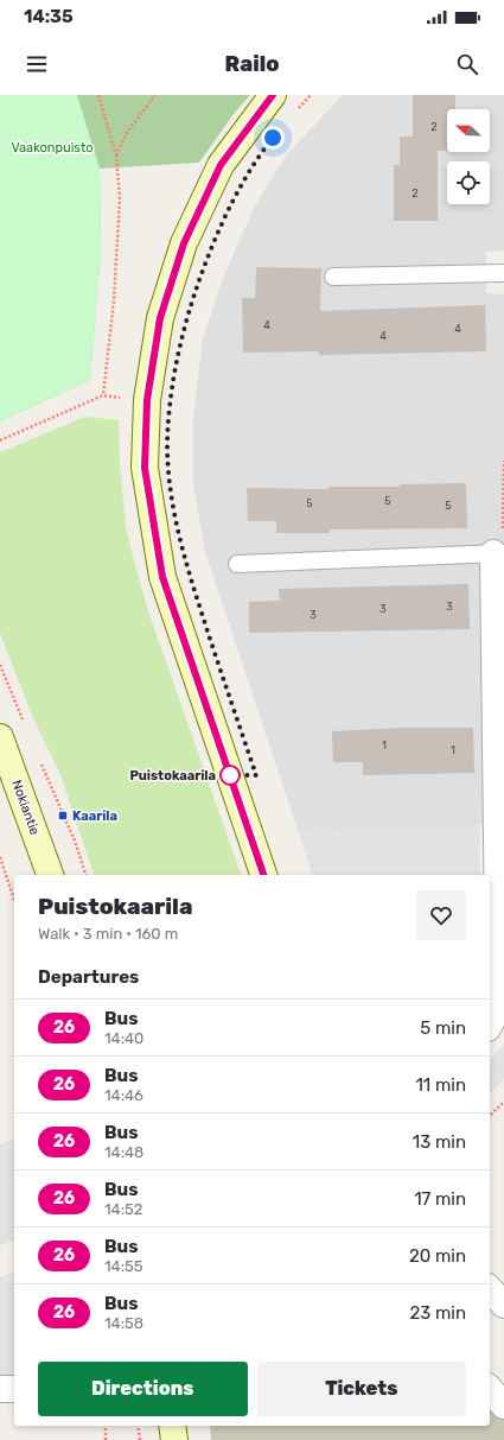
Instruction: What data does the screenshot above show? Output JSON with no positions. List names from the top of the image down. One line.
{"streets":{"street":["Nokiantie"]},"parks":["Vaakonpuisto"],"places":{"other":["Puistokaarila"],"transit":["Kaarila"]},"lines":["bus line 26"],"house_numbers":["2","2","4","4","4","5","5","5","3","3","3","1","1"],"north":"left","page":{"status":"14:35","header":"Railo","heading":[["Puistokaarila","Walk · 3 min · 160 m"],"Departures"],"list":[{"mark":"26","name":"Bus","note":"14:40","value":"5 min"},{"mark":"26","name":"Bus","note":"14:46","value":"11 min"},{"mark":"26","name":"Bus","note":"14:48","value":"13 min"},{"mark":"26","name":"Bus","note":"14:52","value":"17 min"},{"mark":"26","name":"Bus","note":"14:55","value":"20 min"},{"mark":"26","name":"Bus","note":"14:58","value":"23 min"}],"buttons":["Directions","Tickets"]}}
